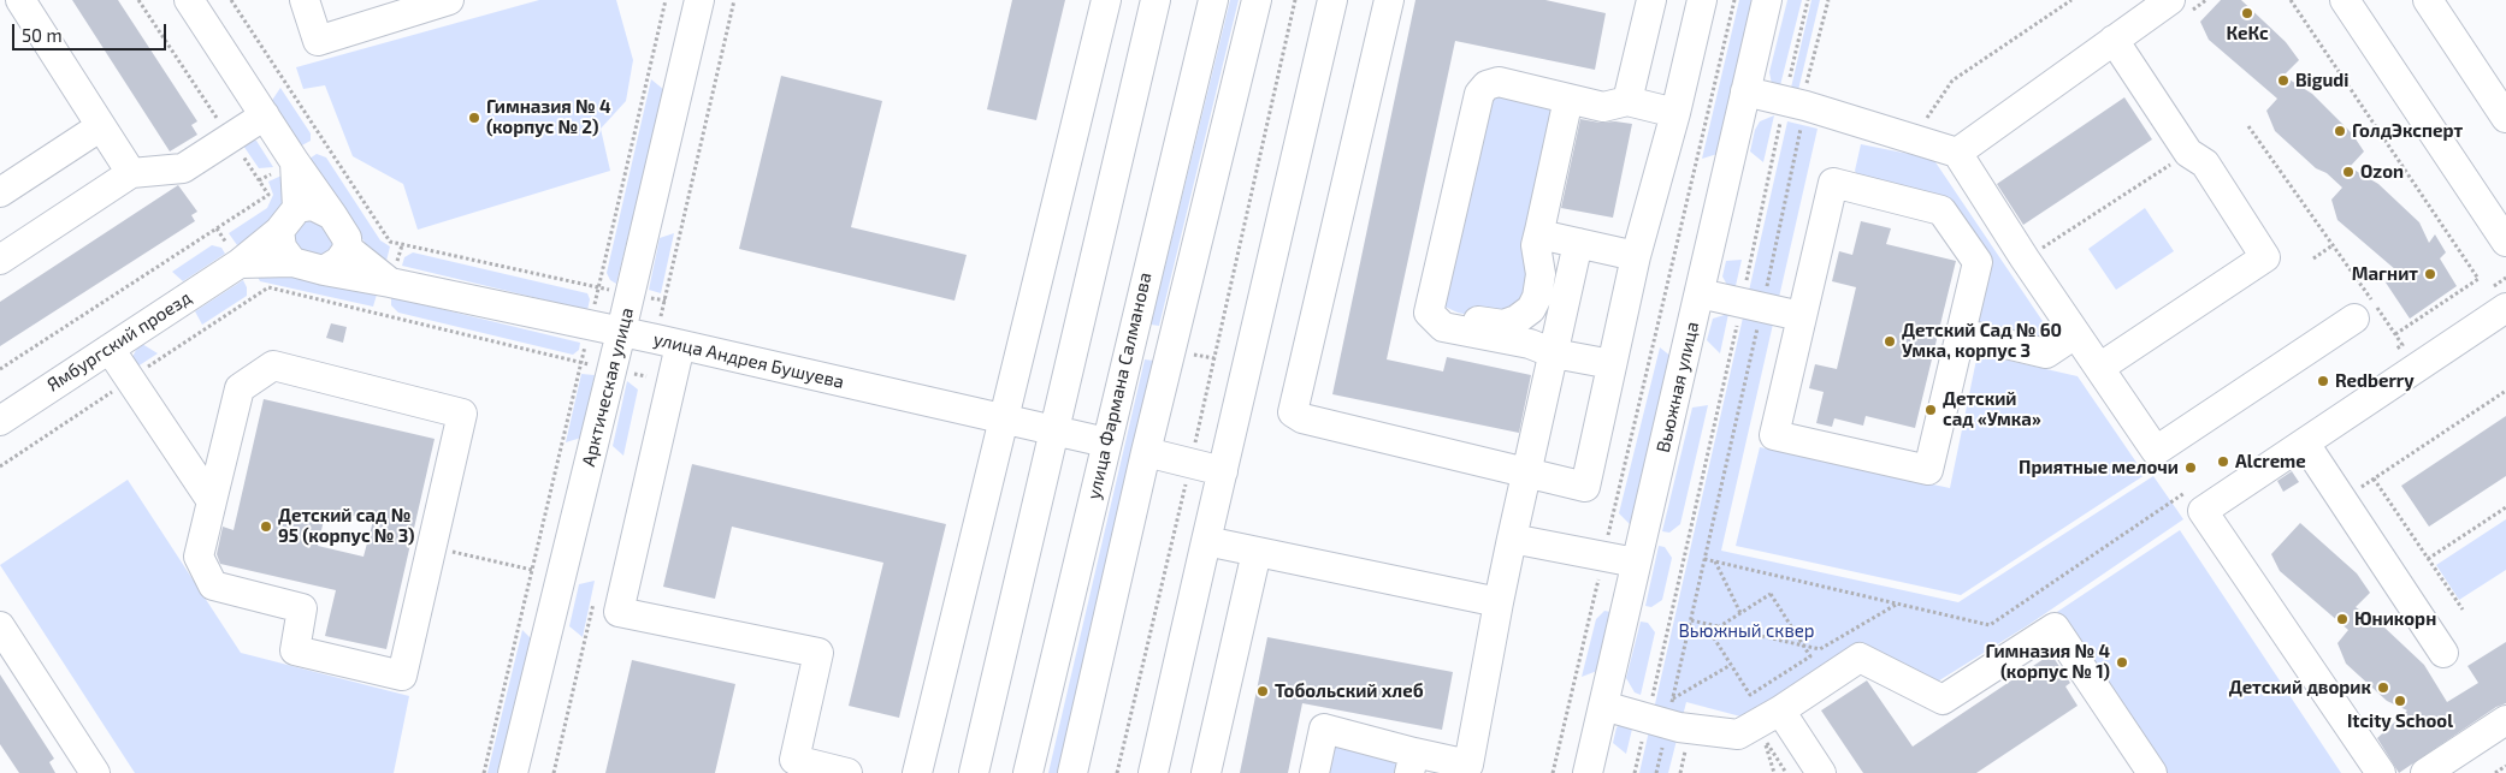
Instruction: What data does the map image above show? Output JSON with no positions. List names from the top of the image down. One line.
{"streets":{"street":["Ямбургский проезд","улица Андрея Бушуева","улица Фармана Салманова","Арктическая улица","Вьюжная улица"]},"crossings":[["Ямбургский проезд","улица Андрея Бушуева"],["улица Андрея Бушуева","улица Фармана Салманова"],["улица Андрея Бушуева","Арктическая улица"]],"parks":["Вьюжный сквер"],"places":["КеКс","Bigudi","Гимназия № 4 (корпус № 2)","ГолдЭксперт","Ozon","Магнит","Детский Сад № 60 Умка, корпус 3","Redberry","Детский сад «Умка»","Alcreme","Приятные мелочи","Детский сад № 95 (корпус № 3)","Юникорн","Гимназия № 4 (корпус № 1)","Детский дворик","Тобольский хлеб","Itcity School"],"scale_bar":"50 m"}
